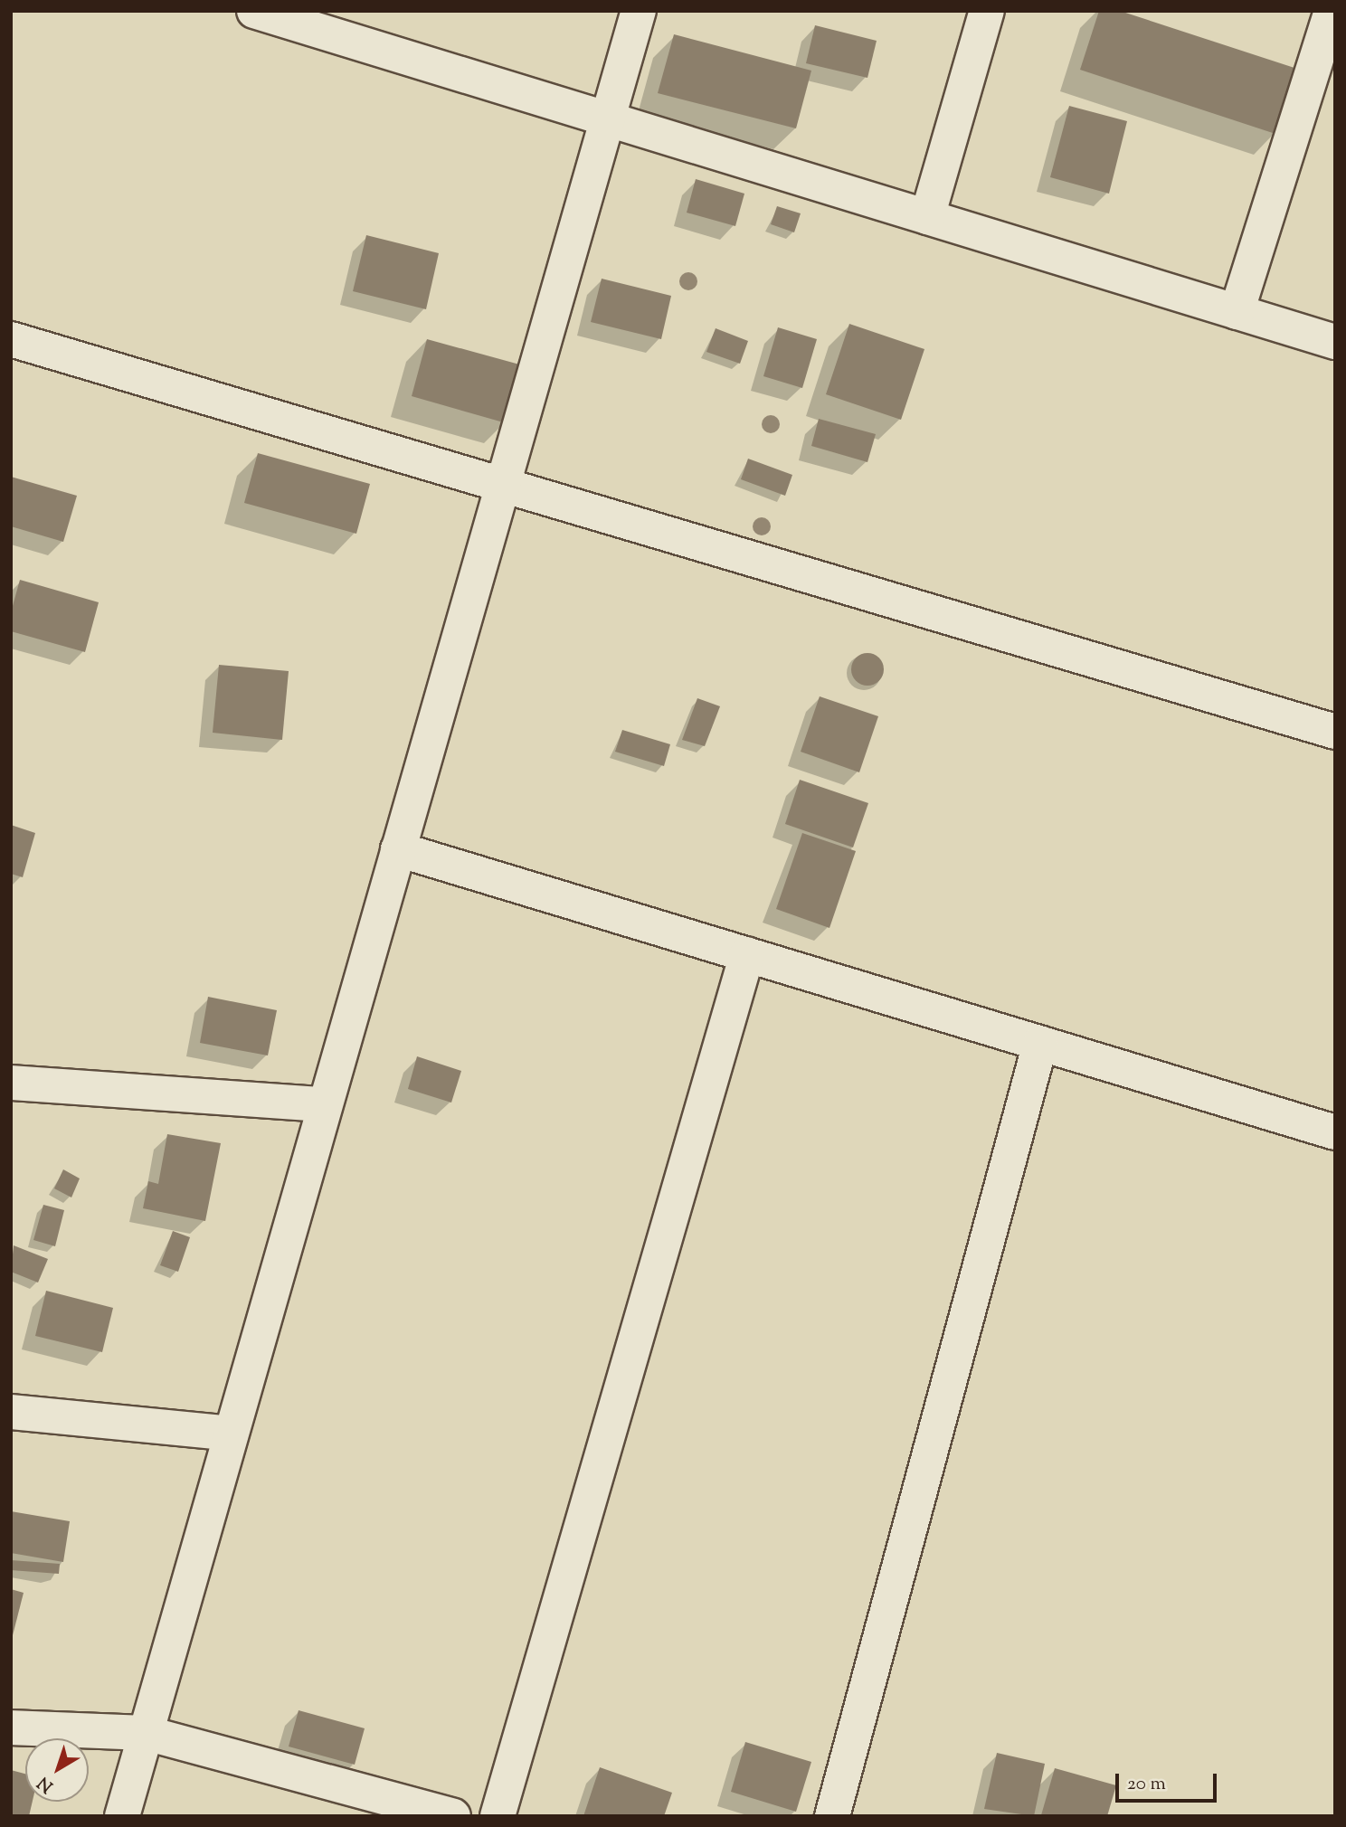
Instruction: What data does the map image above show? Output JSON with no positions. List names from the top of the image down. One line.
{"scale_bar":"20 m","north":"bottom left"}
